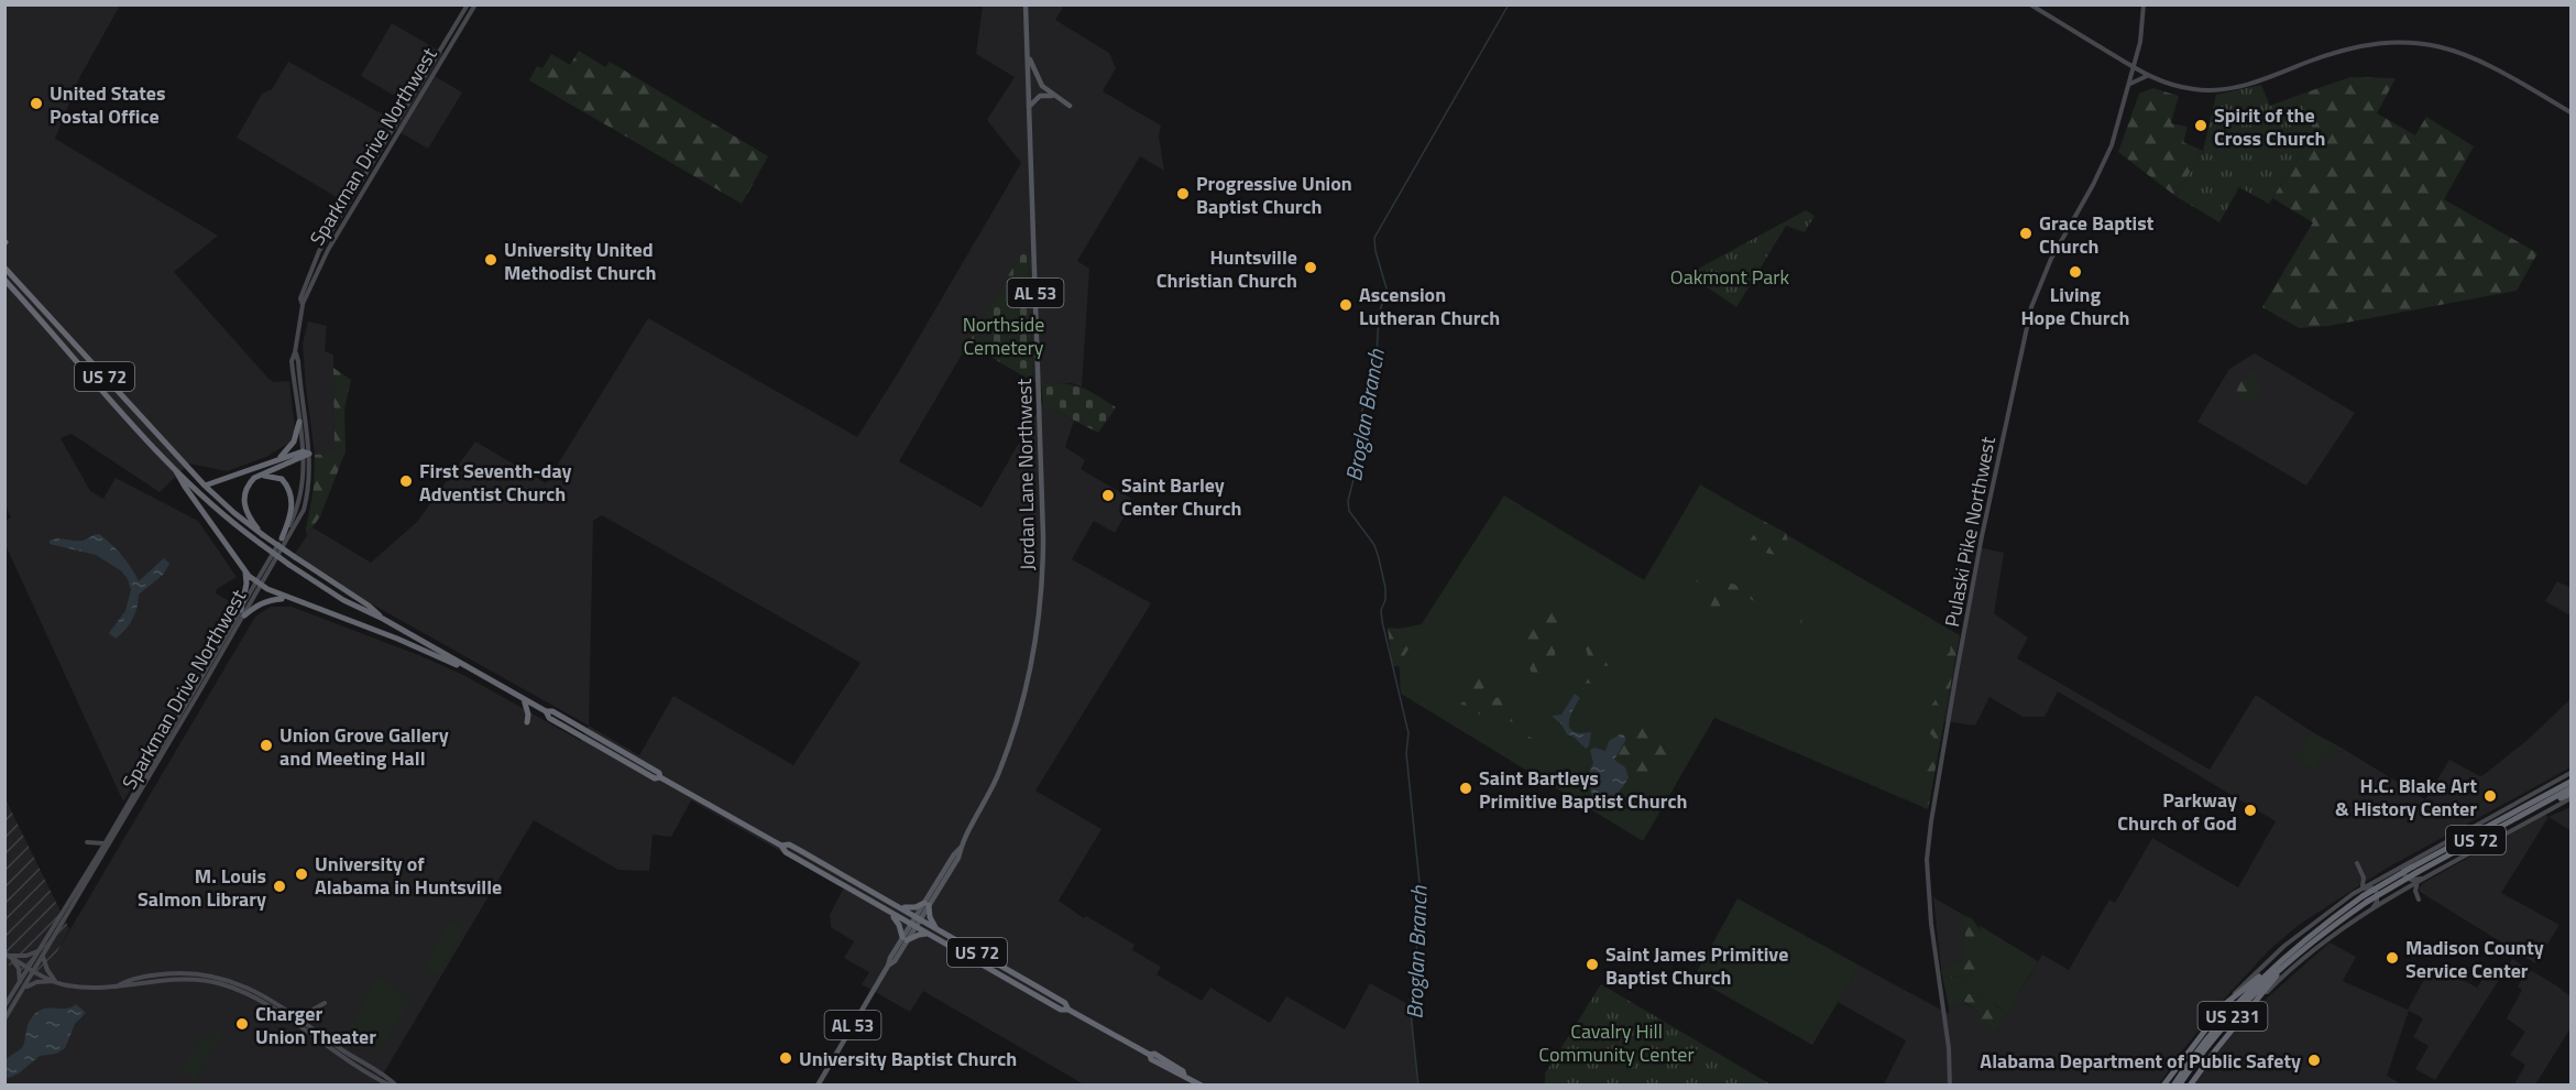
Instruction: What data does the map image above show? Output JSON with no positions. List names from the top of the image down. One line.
{"streets":{"highway":["US 72","US 231"],"main road":["Sparkman Drive Northwest","AL 53","Jordan Lane Northwest","Pulaski Pike Northwest"]},"crossings":[["US 72","Jordan Lane Northwest"],["US 72","US 231"]],"water":["Broglan Branch"],"parks":["Oakmont Park","Northside Cemetery","Cavalry Hill Community Center"],"places":["United States Postal Office","Spirit of the Cross Church","Progressive Union Baptist Church","Grace Baptist Church","University United Methodist Church","Huntsville Christian Church","Living Hope Church","Ascension Lutheran Church","First Seventh-day Adventist Church","Saint Barley Center Church","Union Grove Gallery and Meeting Hall","Saint Bartleys Primitive Baptist Church","H.C. Blake Art & History Center","Parkway Church of God","University of Alabama in Huntsville","M. Louis Salmon Library","Madison County Service Center","Saint James Primitive Baptist Church","Charger Union Theater","University Baptist Church","Alabama Department of Public Safety"]}
